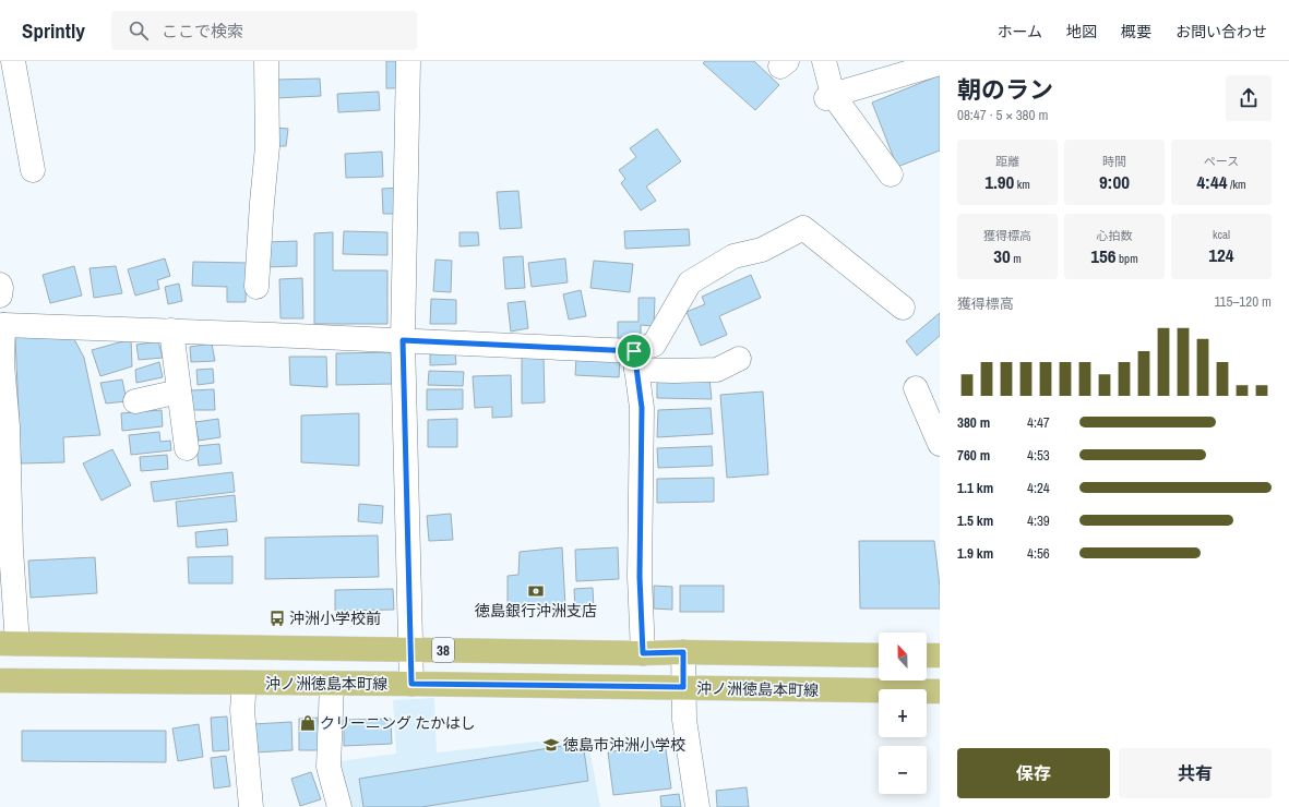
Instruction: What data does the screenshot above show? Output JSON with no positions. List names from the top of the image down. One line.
{"streets":{"main road":["38","沖ノ洲徳島本町線"]},"places":{"bank":["徳島銀行沖洲支店"],"bus stop":["沖洲小学校前"],"shop":["クリーニング たかはし"],"school or university":["徳島市沖洲小学校"]},"north":"top","page":{"header":"Sprintly","search":"ここで検索","nav":["ホーム","地図","概要","お問い合わせ"],"heading":["朝のラン","08:47 · 5 × 380 m"],"stats":[["距離","1.90 km"],["時間","9:00"],["ペース","4:44 /km"],["獲得標高","30 m"],["心拍数","156 bpm"],["kcal","124"]],"chart":["獲得標高","115–120 m"],"list":[{"name":"380 m","note":"4:47"},{"name":"760 m","note":"4:53"},{"name":"1.1 km","note":"4:24"},{"name":"1.5 km","note":"4:39"},{"name":"1.9 km","note":"4:56"}],"map_buttons":["+","−"],"buttons":["保存","共有"]}}
